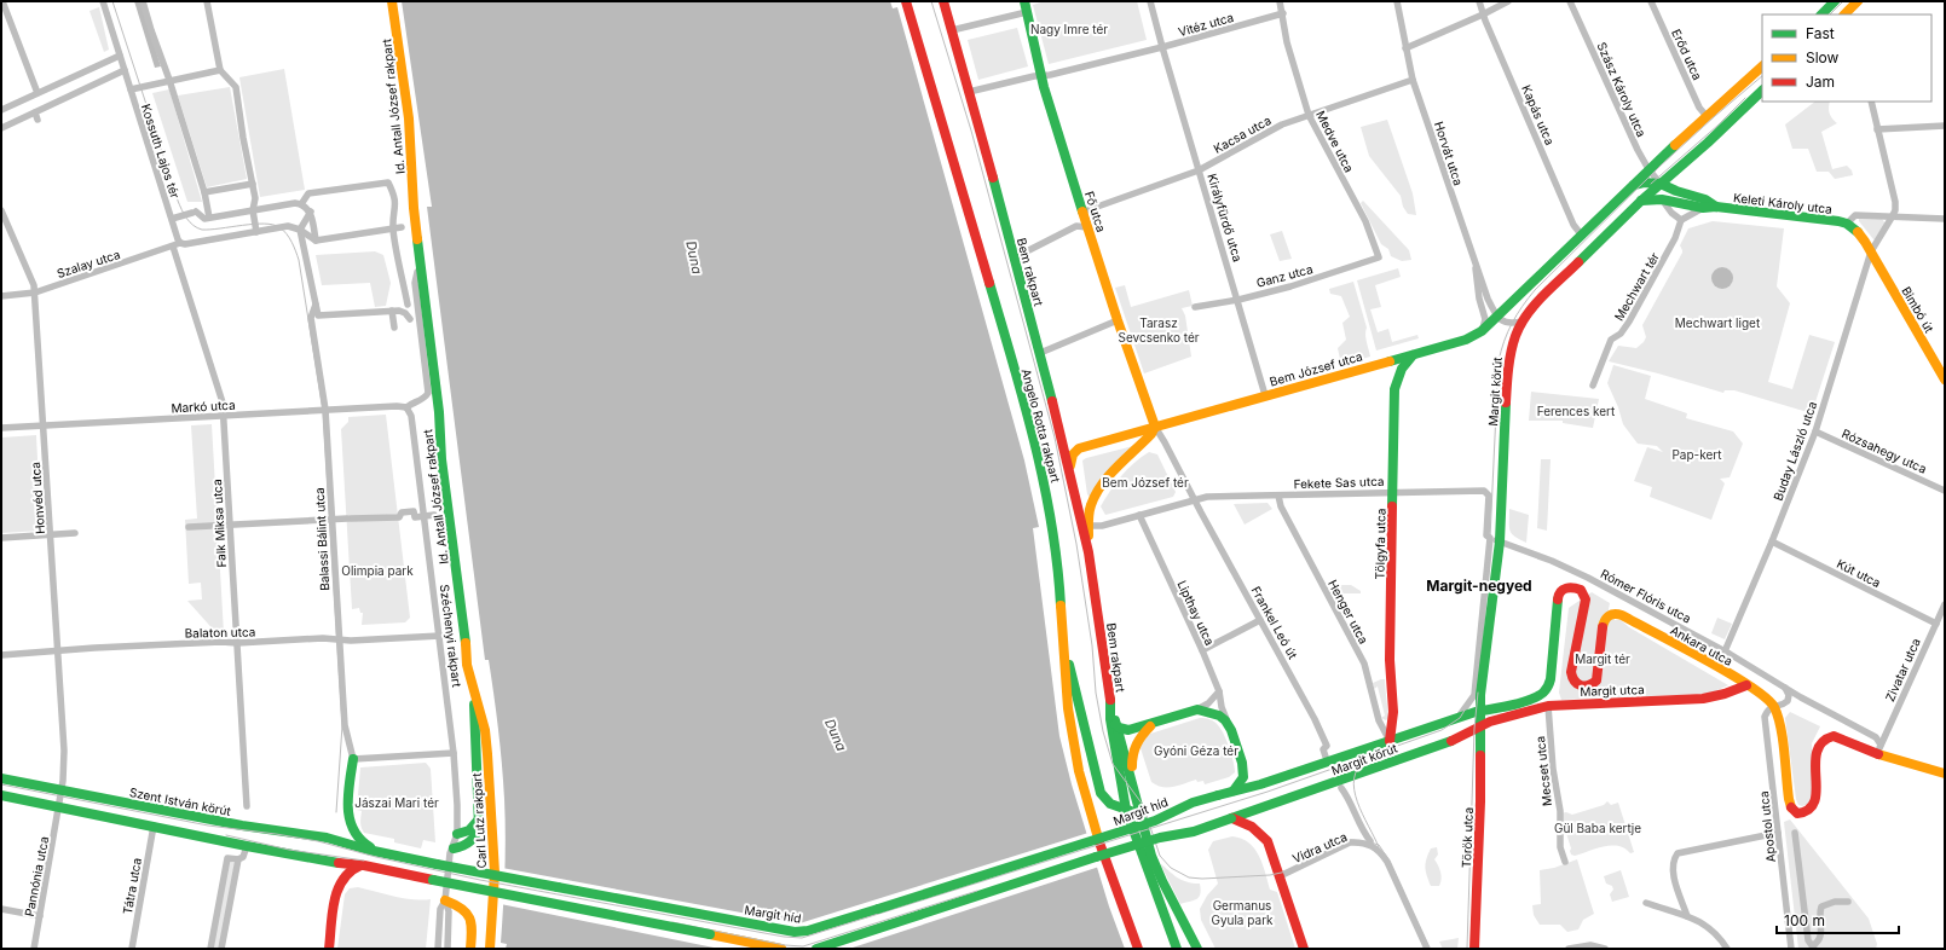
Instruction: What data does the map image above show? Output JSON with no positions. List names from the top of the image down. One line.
{"streets":{"main road":["Id. Antall József rakpart","Keleti Károly utca","Fő utca","Bem rakpart","Bimbó út","Bem József utca","Margit körút","Angelo Rotta rakpart","Tölgyfa utca","Ankara utca","Margit utca","Szent István körút","Margit híd","Carl Lutz rakpart","Török utca"],"street":["Vitéz utca","Erőd utca","Szász Károly utca","Kapás utca","Kacsa utca","Medve utca","Kossuth Lajos tér","Horvát utca","Királyfürdő utca","Szalay utca","Ganz utca","Mechwart tér","Markó utca","Buday László utca","Rózsahegy utca","Fekete Sas utca","Honvéd utca","Falk Miksa utca","Balassi Bálint utca","Kút utca","Rómer Flóris utca","Henger utca","Lipthay utca","Frankel Leó út","Balaton utca","Széchenyi rakpart","Zivatar utca","Mecset utca","Apostol utca","Vidra utca","Pannónia utca","Tátra utca"]},"crossings":[["Vitéz utca","Medve utca"],["Vitéz utca","Királyfürdő utca"],["Szász Károly utca","Keleti Károly utca"],["Szász Károly utca","Margit körút"],["Id. Antall József rakpart","Markó utca"],["Id. Antall József rakpart","Széchenyi rakpart"],["Id. Antall József rakpart","Carl Lutz rakpart"],["Kacsa utca","Medve utca"],["Kacsa utca","Horvát utca"],["Kacsa utca","Fő utca"],["Kacsa utca","Királyfürdő utca"],["Medve utca","Ganz utca"],["Kossuth Lajos tér","Szalay utca"],["Horvát utca","Bem József utca"],["Keleti Károly utca","Bimbó út"],["Keleti Károly utca","Margit körút"],["Keleti Károly utca","Buday László utca"],["Fő utca","Bem József utca"],["Királyfürdő utca","Ganz utca"],["Királyfürdő utca","Bem József utca"],["Szalay utca","Honvéd utca"],["Szalay utca","Falk Miksa utca"],["Bimbó út","Buday László utca"],["Bem József utca","Tölgyfa utca"],["Margit körút","Fekete Sas utca"],["Margit körút","Tölgyfa utca"],["Margit körút","Rómer Flóris utca"],["Margit körút","Henger utca"],["Margit körút","Ankara utca"],["Margit körút","Margit utca"],["Margit körút","Margit híd"],["Margit körút","Török utca"],["Markó utca","Honvéd utca"],["Markó utca","Falk Miksa utca"],["Markó utca","Balassi Bálint utca"],["Markó utca","Széchenyi rakpart"],["Buday László utca","Rózsahegy utca"],["Buday László utca","Kút utca"],["Buday László utca","Rómer Flóris utca"],["Fekete Sas utca","Tölgyfa utca"],["Fekete Sas utca","Henger utca"],["Fekete Sas utca","Frankel Leó út"],["Honvéd utca","Balaton utca"],["Honvéd utca","Szent István körút"],["Honvéd utca","Pannónia utca"],["Falk Miksa utca","Balaton utca"],["Balassi Bálint utca","Balaton utca"],["Tölgyfa utca","Henger utca"],["Kút utca","Zivatar utca"],["Rómer Flóris utca","Zivatar utca"],["Balaton utca","Széchenyi rakpart"],["Ankara utca","Margit utca"],["Ankara utca","Apostol utca"],["Margit utca","Mecset utca"],["Margit utca","Török utca"],["Szent István körút","Margit híd"],["Szent István körút","Pannónia utca"]],"districts":["Margit-negyed"],"water":["Duna"],"parks":["Nagy Imre tér","Tarasz Sevcsenko tér","Mechwart liget","Ferences kert","Pap-kert","Bem József tér","Olimpia park","Margit tér","Gyóni Géza tér","Jászai Mari tér","Gül Baba kertje","Germanus Gyula park"],"legend":["Fast","Slow","Jam"],"scale_bar":"100 m"}
